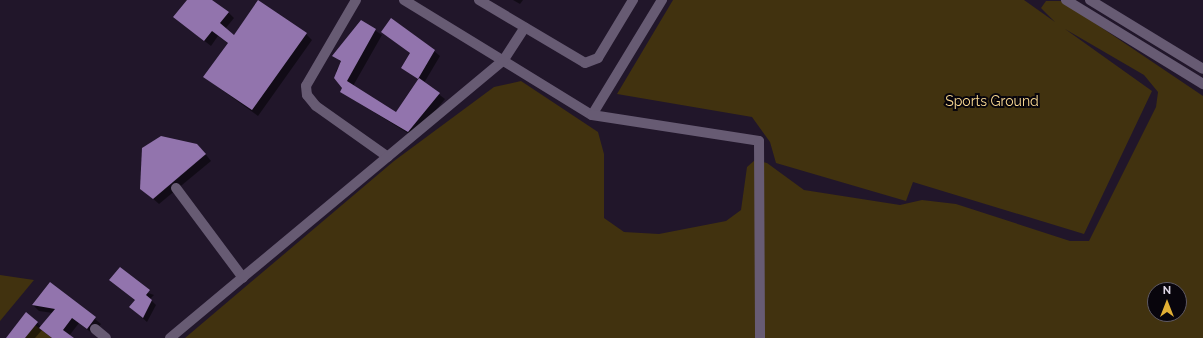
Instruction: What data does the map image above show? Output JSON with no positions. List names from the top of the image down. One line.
{"parks":["Sports Ground"],"north":"top"}
